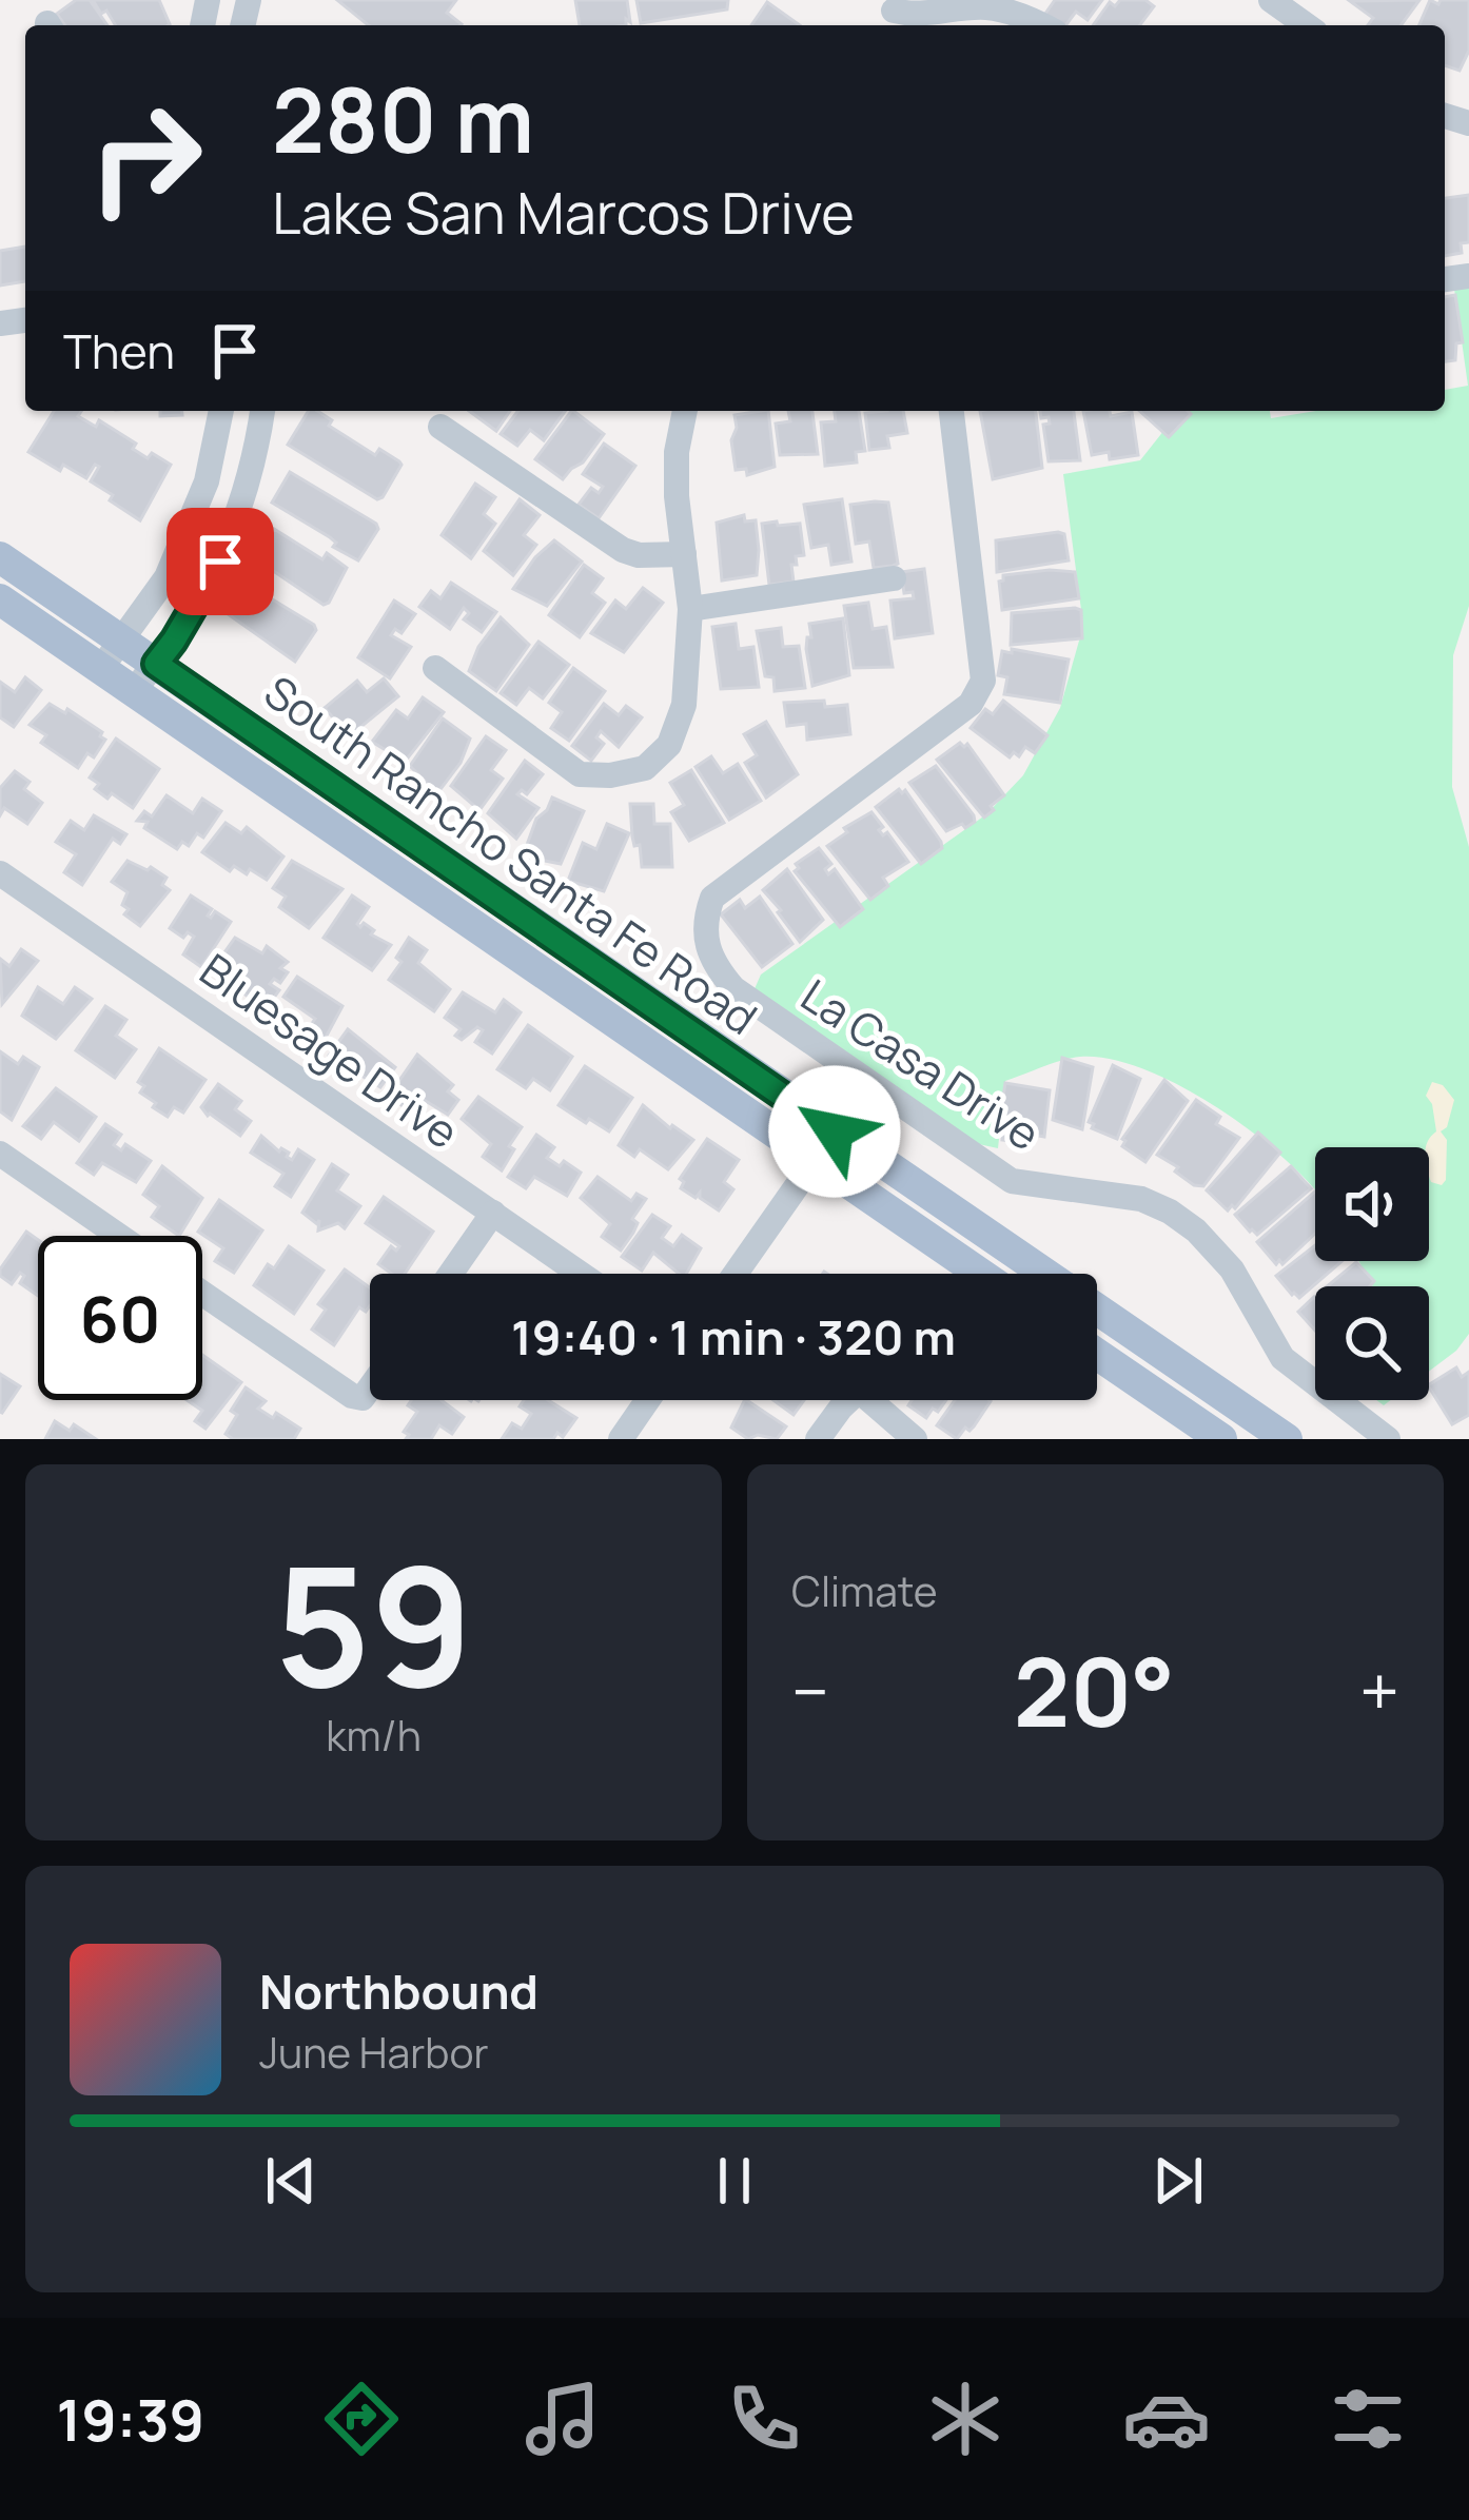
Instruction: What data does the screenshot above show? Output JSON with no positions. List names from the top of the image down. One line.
{"streets":{"main road":["South Rancho Santa Fe Road"],"street":["Bluesage Drive","La Casa Drive"]},"page":{"turn":["280 m","Lake San Marcos Drive"],"then":"Then","limit":"60","trip":"19:40 · 1 min · 320 m","tile":[["59","km/h"],"Climate"],"heat":["−","20°","+"],"song":["Northbound","June Harbor"],"tabs":"19:39"}}
